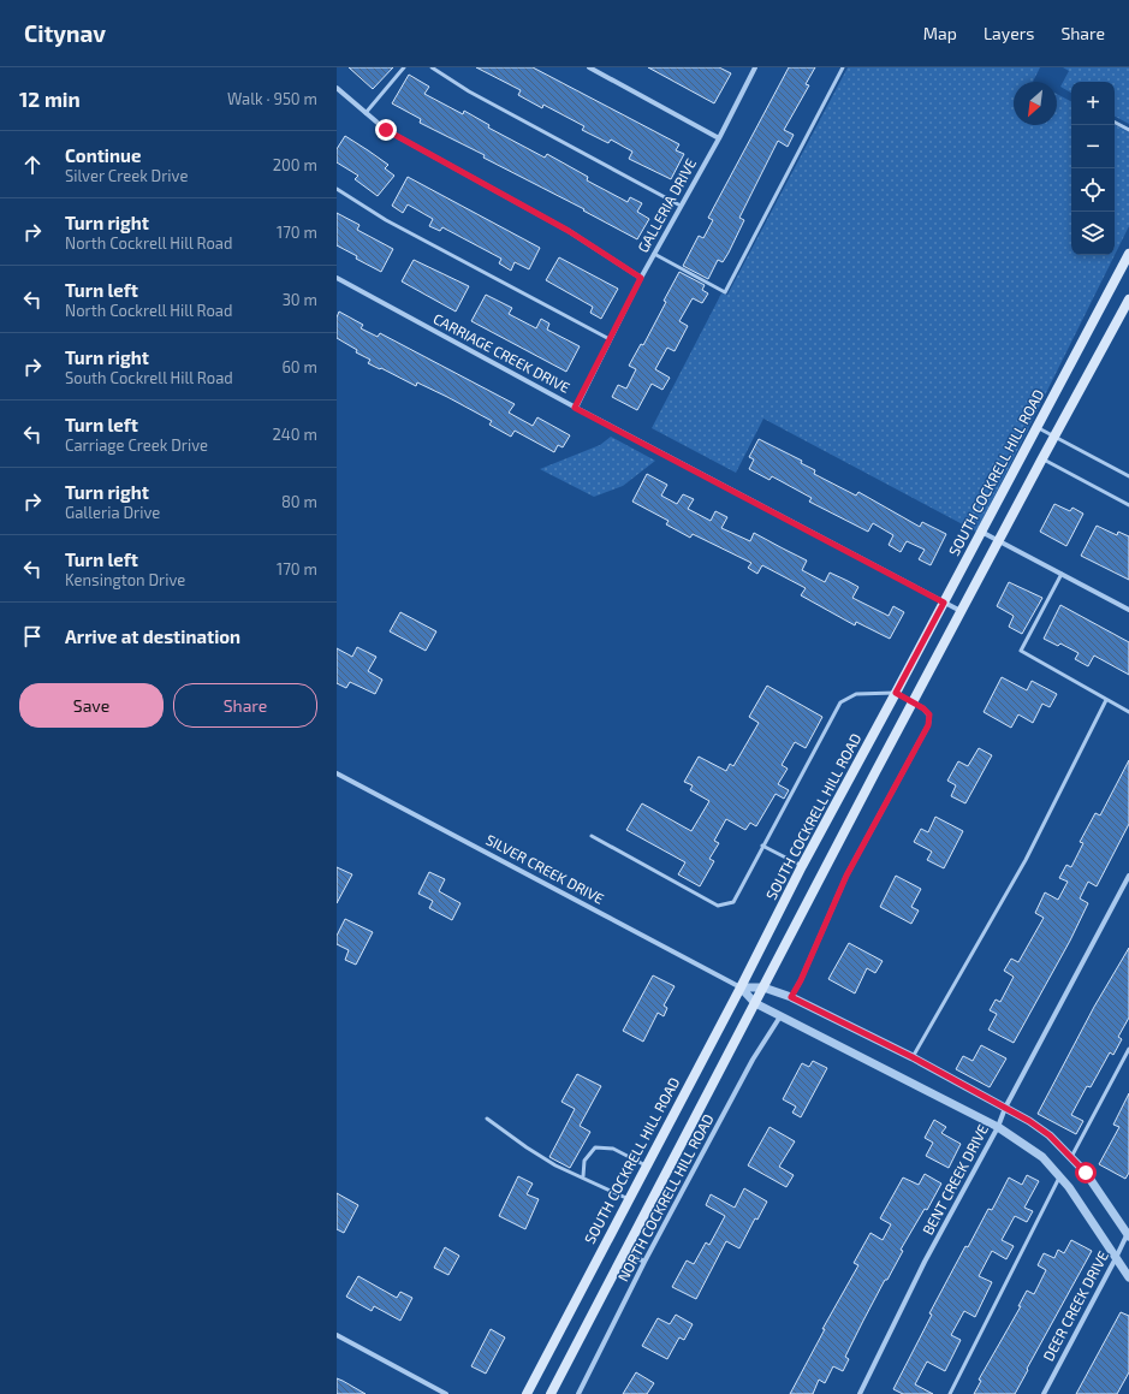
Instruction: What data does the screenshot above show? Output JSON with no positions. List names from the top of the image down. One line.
{"streets":{"main road":["SOUTH COCKRELL HILL ROAD"],"street":["GALLERIA DRIVE","CARRIAGE CREEK DRIVE","SILVER CREEK DRIVE","BENT CREEK DRIVE","NORTH COCKRELL HILL ROAD","DEER CREEK DRIVE"]},"crossings":[["GALLERIA DRIVE","CARRIAGE CREEK DRIVE"],["CARRIAGE CREEK DRIVE","SOUTH COCKRELL HILL ROAD"],["SOUTH COCKRELL HILL ROAD","SILVER CREEK DRIVE"],["SILVER CREEK DRIVE","BENT CREEK DRIVE"],["SILVER CREEK DRIVE","NORTH COCKRELL HILL ROAD"],["SILVER CREEK DRIVE","DEER CREEK DRIVE"]],"north":"bottom left","page":{"header":"Citynav","nav":["Map","Layers","Share"],"heading":["12 min","Walk · 950 m"],"map_buttons":["+","−"],"list":[["Continue","Silver Creek Drive","200 m"],["Turn right","North Cockrell Hill Road","170 m"],["Turn left","North Cockrell Hill Road","30 m"],["Turn right","South Cockrell Hill Road","60 m"],["Turn left","Carriage Creek Drive","240 m"],["Turn right","Galleria Drive","80 m"],["Turn left","Kensington Drive","170 m"],"Arrive at destination"],"buttons":["Save","Share"]}}
